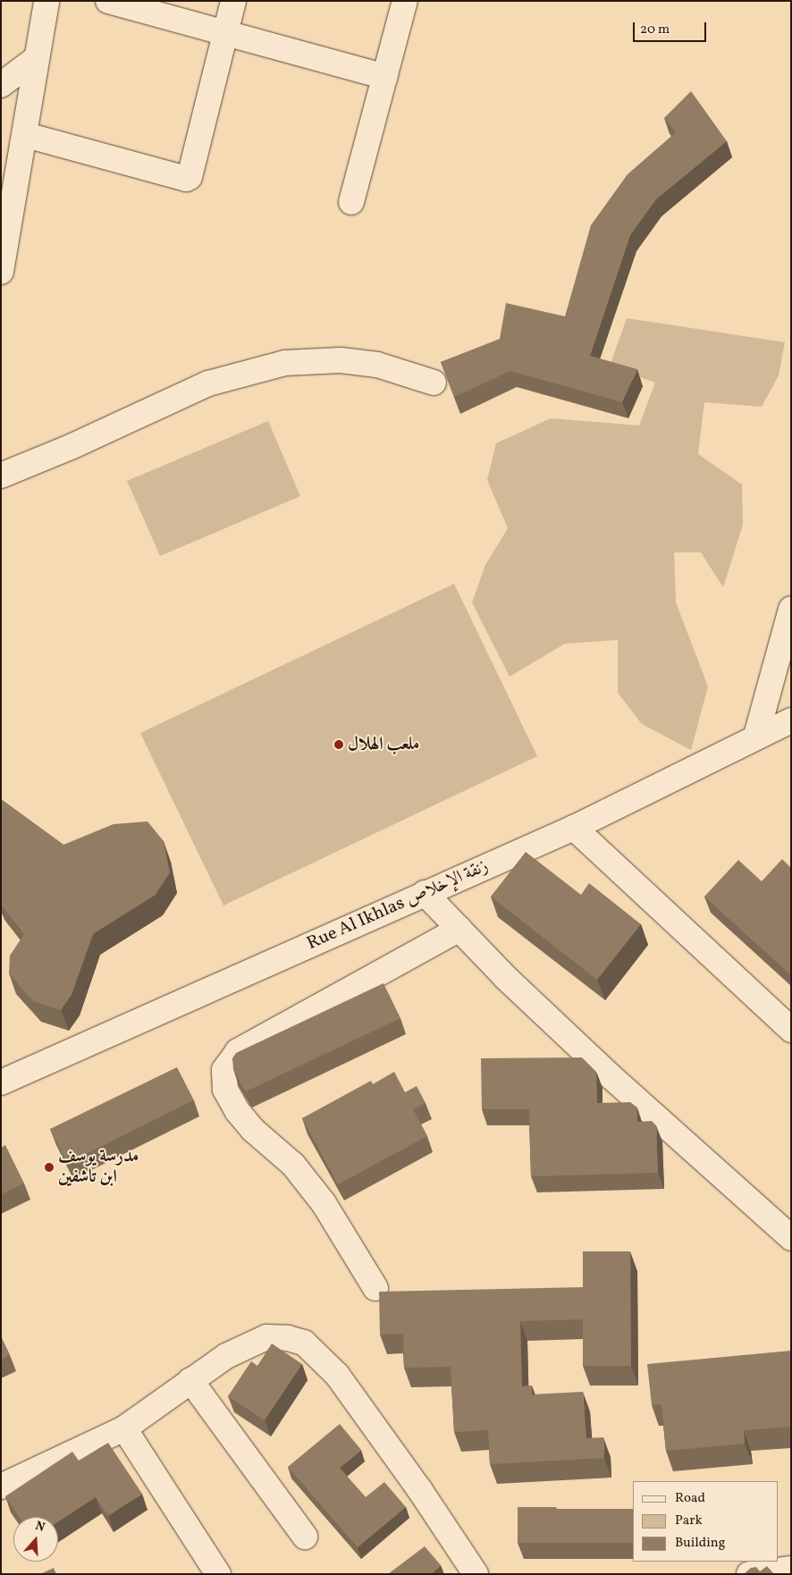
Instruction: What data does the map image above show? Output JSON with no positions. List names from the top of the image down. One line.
{"streets":{"street":["Rue Al Ikhlas زنقة الإخلاص"]},"places":["ملعب الهلال","مدرسة يوسف ابن تاشفين"],"legend":["Road","Park","Building"],"scale_bar":"20 m","north":"top"}
